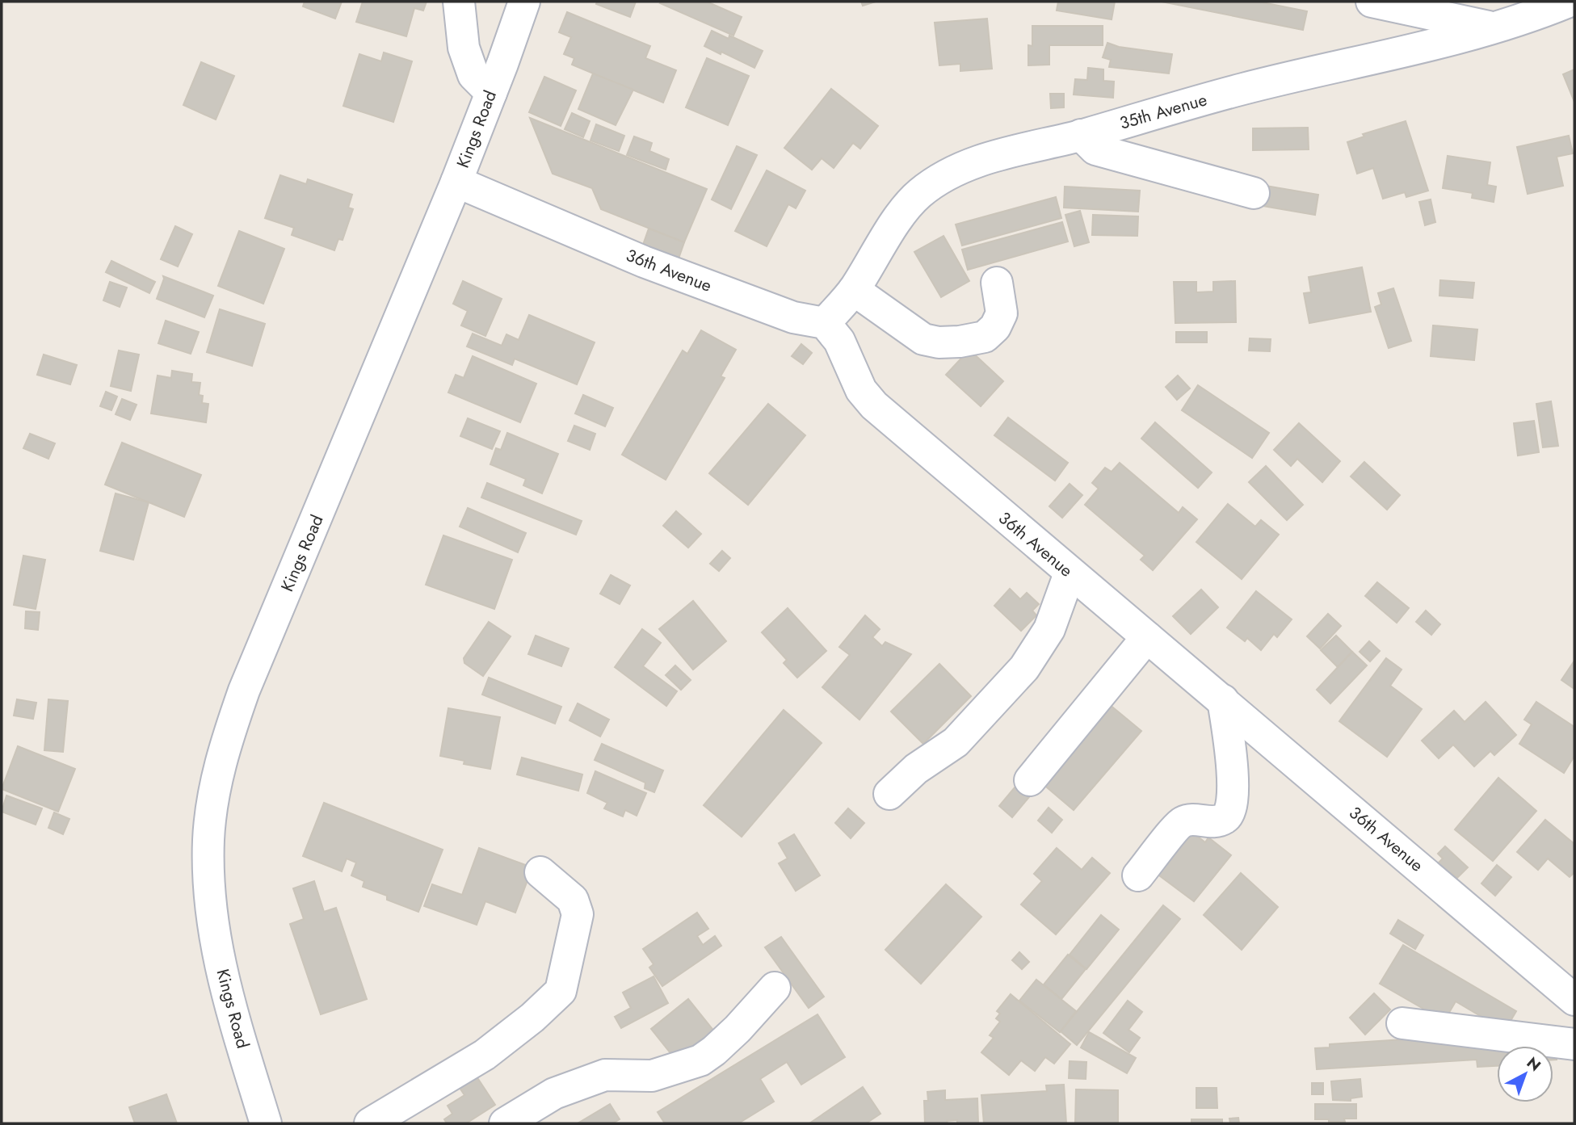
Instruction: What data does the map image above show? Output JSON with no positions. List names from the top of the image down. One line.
{"streets":{"street":["35th Avenue","Kings Road","36th Avenue"]},"crossings":[["35th Avenue","36th Avenue"],["Kings Road","36th Avenue"]],"north":"top right"}
